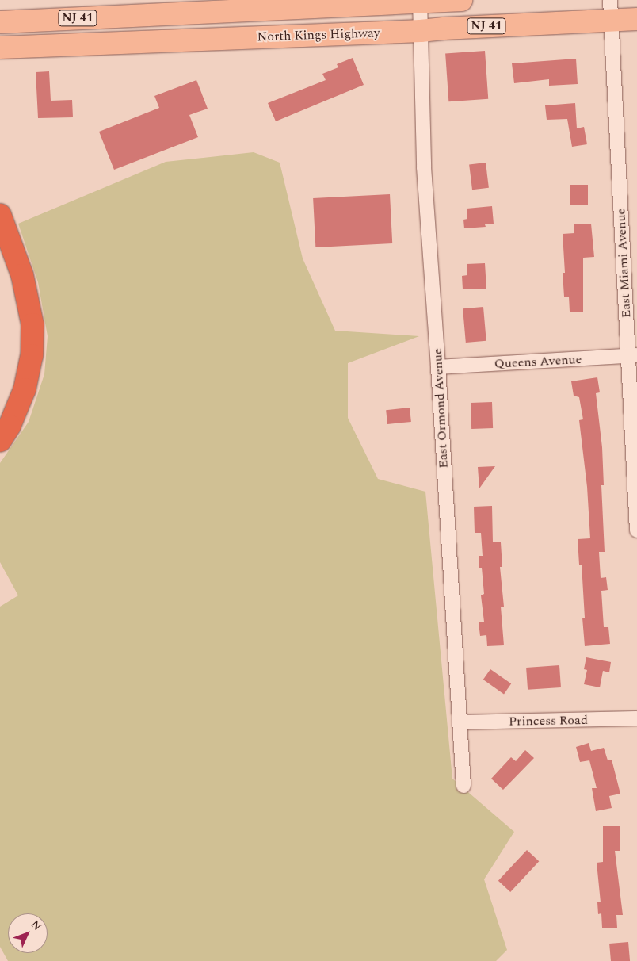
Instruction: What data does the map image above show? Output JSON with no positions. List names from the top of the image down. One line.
{"streets":{"main road":["NJ 41","North Kings Highway"],"street":["East Miami Avenue","Queens Avenue","East Ormond Avenue","Princess Road"]},"crossings":[["North Kings Highway","East Miami Avenue"],["North Kings Highway","East Ormond Avenue"],["East Miami Avenue","Queens Avenue"],["Queens Avenue","East Ormond Avenue"],["East Ormond Avenue","Princess Road"]],"north":"top right"}
